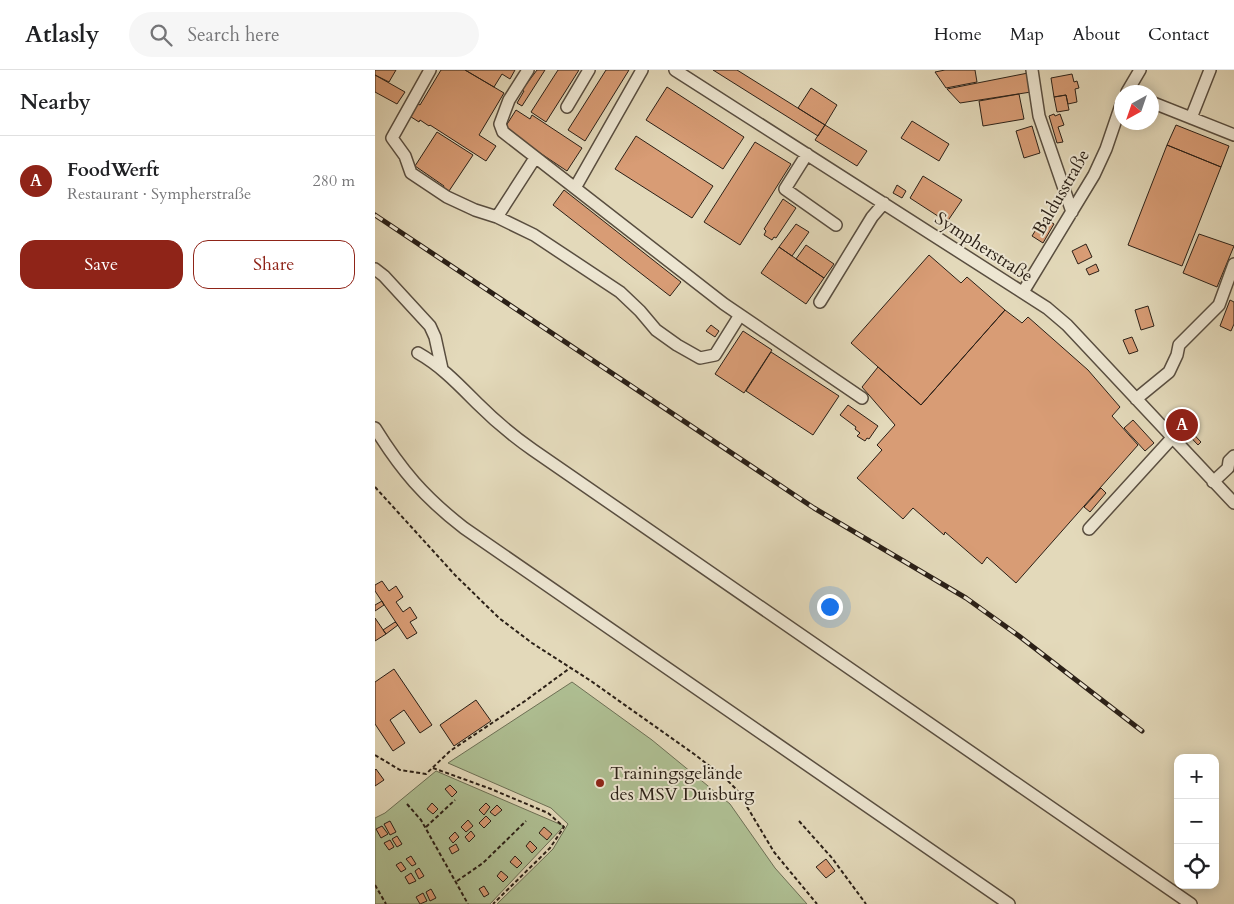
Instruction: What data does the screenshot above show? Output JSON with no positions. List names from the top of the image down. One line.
{"streets":{"street":["Baldusstraße","Sympherstraße"]},"crossings":[["Baldusstraße","Sympherstraße"]],"places":["Trainingsgelände des MSV Duisburg"],"north":"bottom left","page":{"header":"Atlasly","search":"Search here","nav":["Home","Map","About","Contact"],"heading":"Nearby","list":[{"mark":"A","name":"FoodWerft","note":"Restaurant · Sympherstraße","value":"280 m"}],"buttons":["Save","Share"],"pins":"A","map_buttons":["+","−"]}}
